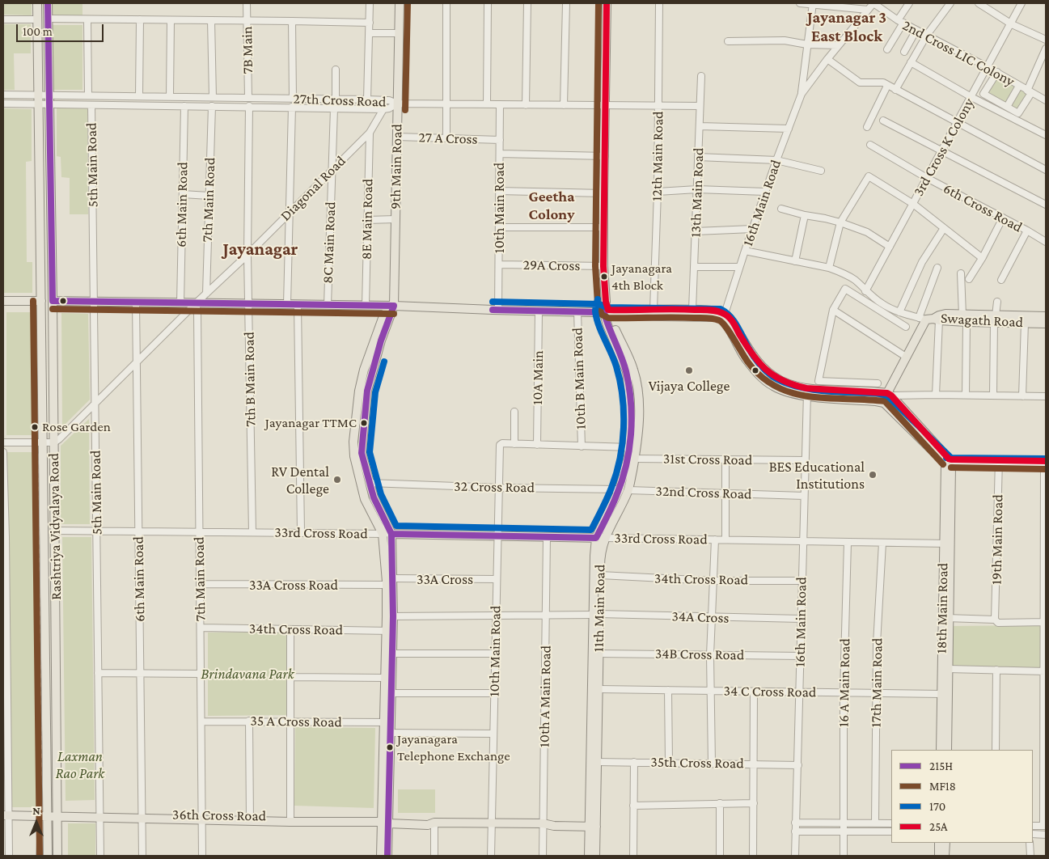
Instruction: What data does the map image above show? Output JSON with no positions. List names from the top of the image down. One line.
{"streets":{"main road":["9th Main Road","Swagath Road","Rashtriya Vidyalaya Road","33rd Cross Road","11th Main Road","18th Main Road","36th Cross Road"],"street":["7B Main","2nd Cross LIC Colony","27th Cross Road","27 A Cross","3rd Cross K Colony","12th Main Road","5th Main Road","Diagonal Road","13th Main Road","7th Main Road","16th Main Road","6th Main Road","10th Main Road","6th Cross Road","8E Main Road","8C Main Road","29A Cross","10A Main","10th B Main Road","7th B Main Road","31st Cross Road","32 Cross Road","32nd Cross Road","19th Main Road","33A Cross","34th Cross Road","33A Cross Road","34A Cross","34B Cross Road","16 A Main Road","17th Main Road","34 C Cross Road","10th A Main Road","35 A Cross Road","35th Cross Road"]},"crossings":[["7B Main","27th Cross Road"],["2nd Cross LIC Colony","3rd Cross K Colony"],["2nd Cross LIC Colony","16th Main Road"],["27th Cross Road","12th Main Road"],["27th Cross Road","5th Main Road"],["27th Cross Road","9th Main Road"],["27th Cross Road","Diagonal Road"],["27th Cross Road","13th Main Road"],["27th Cross Road","7th Main Road"],["27th Cross Road","6th Main Road"],["27th Cross Road","10th Main Road"],["27th Cross Road","8C Main Road"],["27th Cross Road","7th B Main Road"],["27th Cross Road","Rashtriya Vidyalaya Road"],["27th Cross Road","11th Main Road"],["27 A Cross","9th Main Road"],["27 A Cross","10th Main Road"],["3rd Cross K Colony","6th Cross Road"],["5th Main Road","Diagonal Road"],["5th Main Road","33rd Cross Road"],["5th Main Road","36th Cross Road"],["9th Main Road","32 Cross Road"],["9th Main Road","33rd Cross Road"],["9th Main Road","33A Cross"],["9th Main Road","34th Cross Road"],["9th Main Road","33A Cross Road"],["9th Main Road","35 A Cross Road"],["9th Main Road","36th Cross Road"],["Diagonal Road","7th Main Road"],["Diagonal Road","6th Main Road"],["Diagonal Road","8E Main Road"],["Diagonal Road","8C Main Road"],["Diagonal Road","7th B Main Road"],["Diagonal Road","Rashtriya Vidyalaya Road"],["7th Main Road","33rd Cross Road"],["7th Main Road","34th Cross Road"],["7th Main Road","33A Cross Road"],["7th Main Road","35 A Cross Road"],["7th Main Road","36th Cross Road"],["16th Main Road","31st Cross Road"],["16th Main Road","32nd Cross Road"],["16th Main Road","33rd Cross Road"],["16th Main Road","34th Cross Road"],["16th Main Road","34A Cross"],["16th Main Road","34B Cross Road"],["16th Main Road","34 C Cross Road"],["16th Main Road","35th Cross Road"],["6th Main Road","33rd Cross Road"],["6th Main Road","36th Cross Road"],["10th Main Road","29A Cross"],["10th Main Road","32 Cross Road"],["10th Main Road","33rd Cross Road"],["10th Main Road","33A Cross"],["10th Main Road","36th Cross Road"],["29A Cross","11th Main Road"],["7th B Main Road","33rd Cross Road"],["31st Cross Road","11th Main Road"],["32 Cross Road","11th Main Road"],["32nd Cross Road","11th Main Road"],["Rashtriya Vidyalaya Road","33rd Cross Road"],["Rashtriya Vidyalaya Road","36th Cross Road"],["33rd Cross Road","11th Main Road"],["33rd Cross Road","18th Main Road"],["33rd Cross Road","16 A Main Road"],["33rd Cross Road","17th Main Road"],["33rd Cross Road","10th A Main Road"],["34th Cross Road","11th Main Road"],["11th Main Road","34A Cross"],["11th Main Road","34B Cross Road"],["11th Main Road","34 C Cross Road"],["11th Main Road","35th Cross Road"],["11th Main Road","36th Cross Road"],["18th Main Road","34 C Cross Road"],["16 A Main Road","34 C Cross Road"],["17th Main Road","34 C Cross Road"],["10th A Main Road","36th Cross Road"]],"districts":["Jayanagar 3 East Block","Geetha Colony","Jayanagar"],"parks":["Brindavana Park","Laxman Rao Park"],"places":["Jayanagara 4th Block","Vijaya College","Jayanagar TTMC","Rose Garden","BES Educational Institutions","RV Dental College","Jayanagara Telephone Exchange"],"lines":["transit line 215H","transit line MF18","transit line 25A","transit line 170"],"legend":["215H","MF18","170","25A"],"scale_bar":"100 m","north":"top"}
